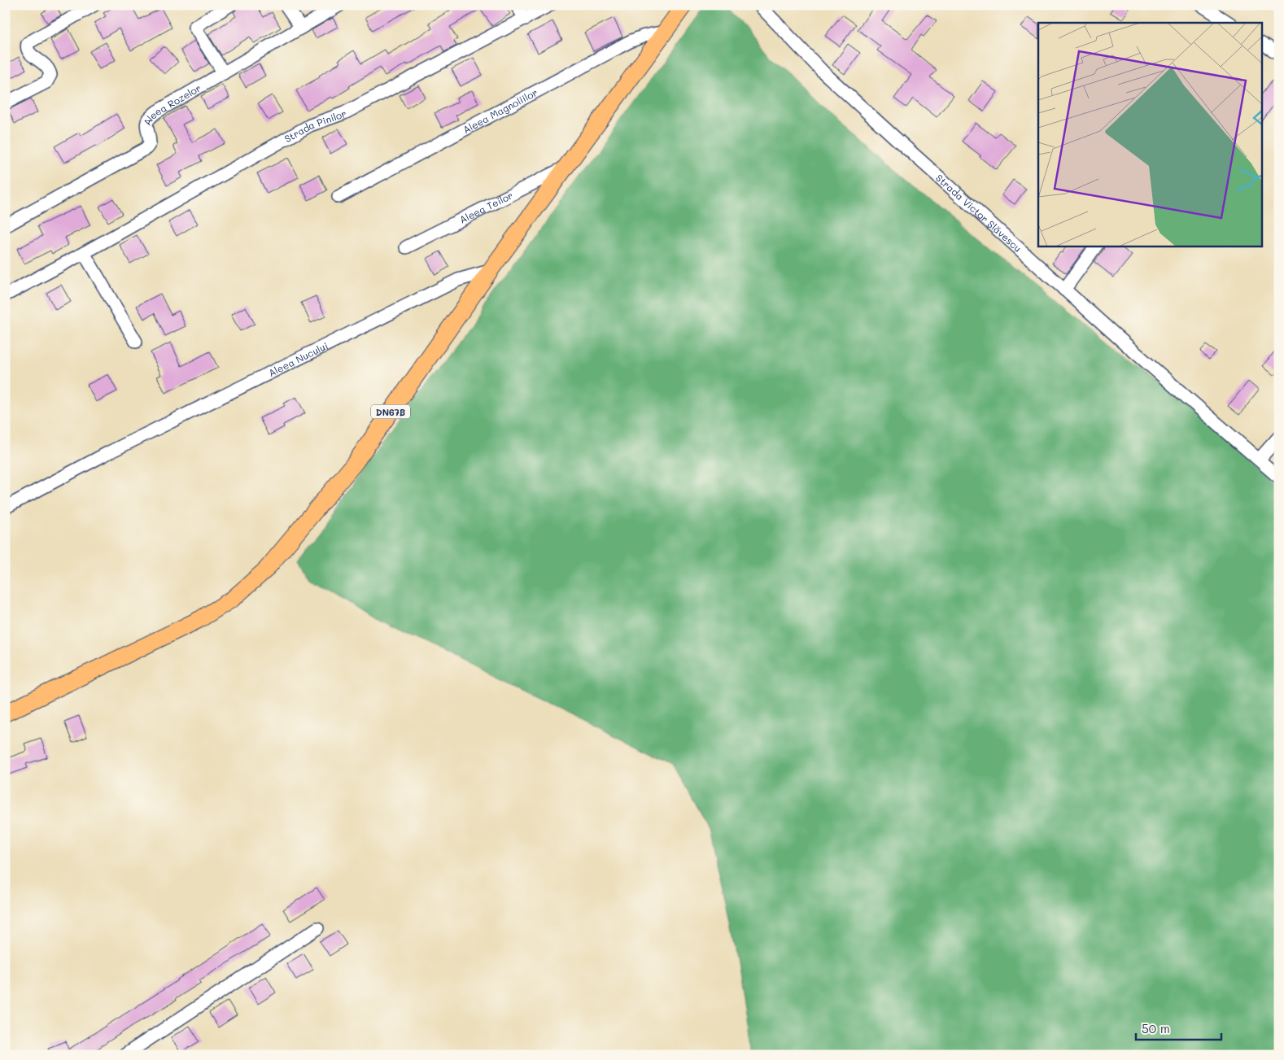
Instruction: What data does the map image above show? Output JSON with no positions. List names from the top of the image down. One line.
{"streets":{"main road":["DN67B"],"street":["Aleea Rozelor","Aleea Magnoliilor","Strada Pinilor","Aleea Teilor","Strada Victor Slăvescu","Aleea Nucului"]},"crossings":[["Aleea Magnoliilor","DN67B"],["Aleea Teilor","DN67B"],["Aleea Nucului","DN67B"]],"scale_bar":"50 m"}
